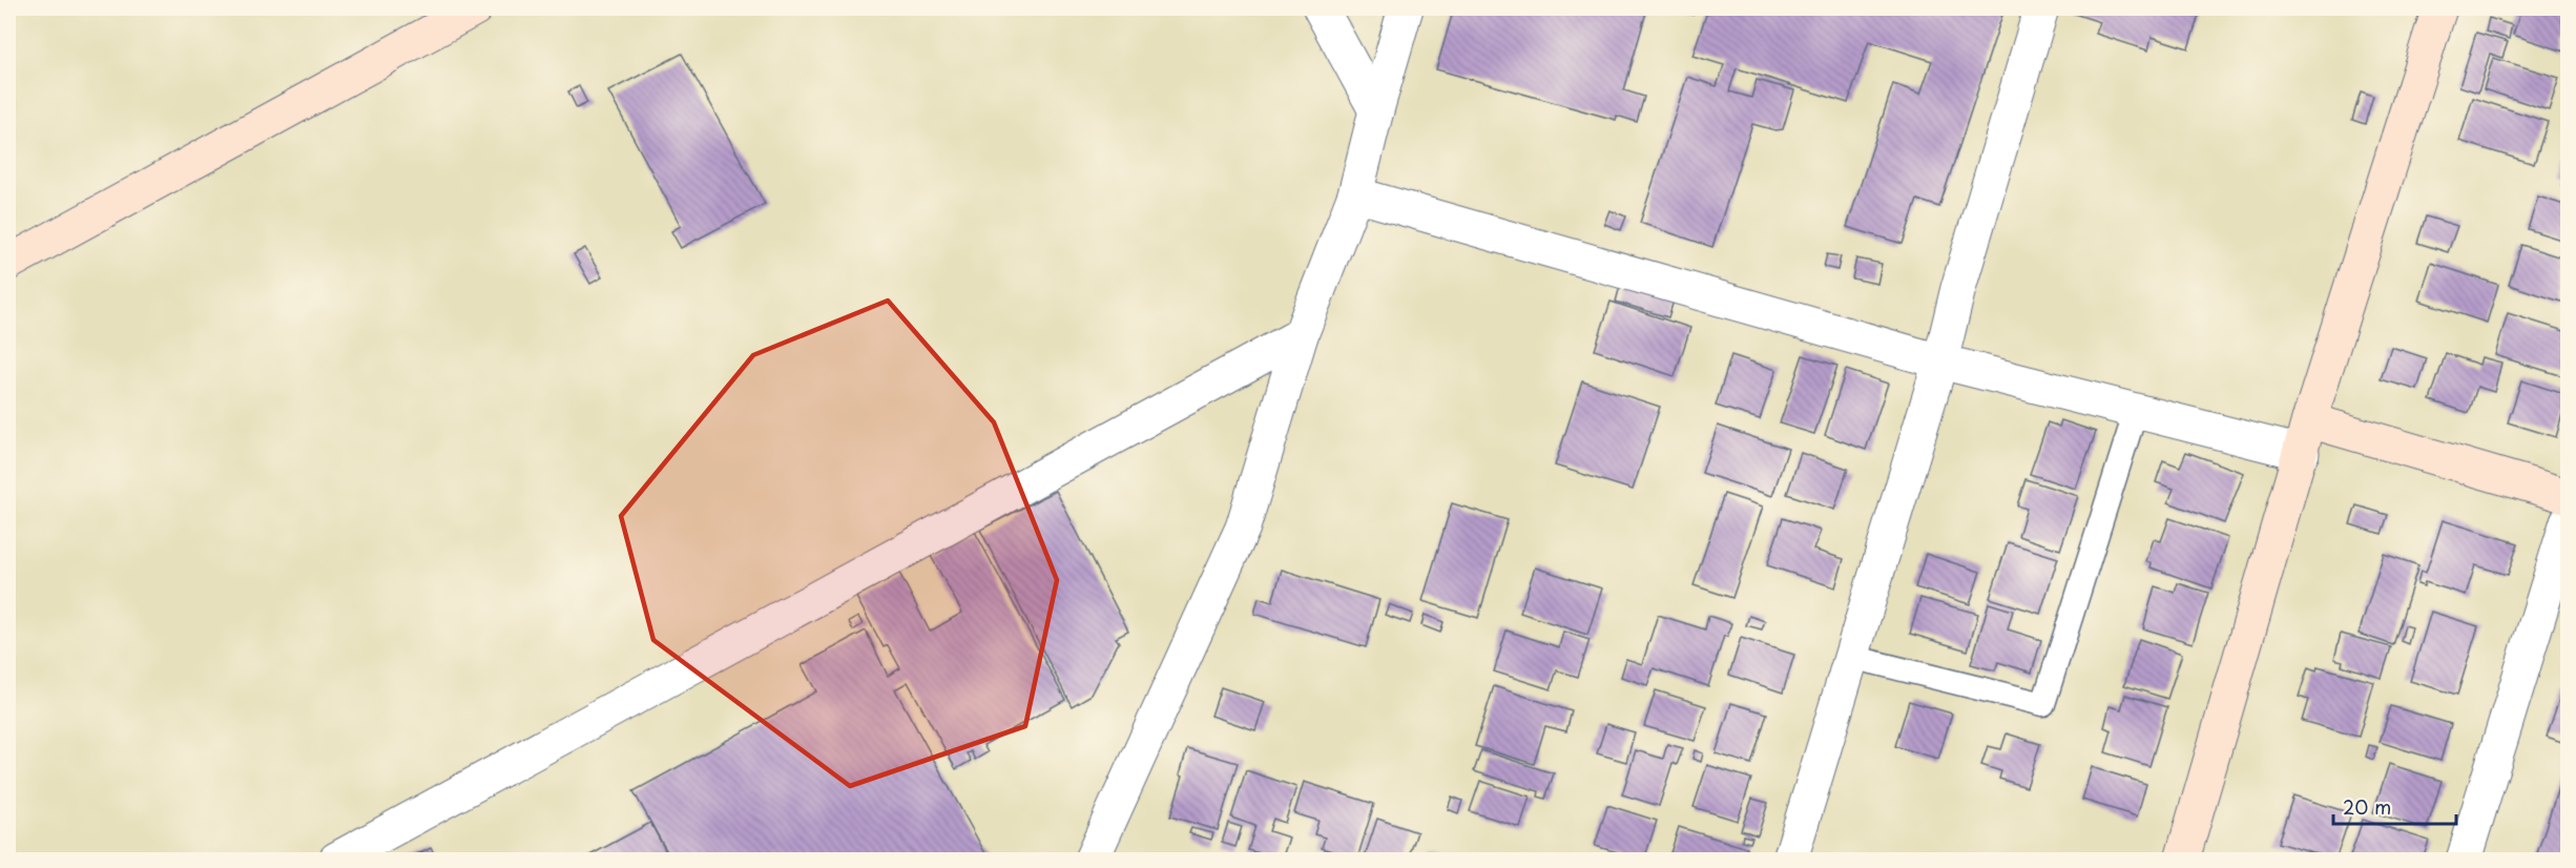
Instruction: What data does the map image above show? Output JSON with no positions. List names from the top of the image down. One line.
{"scale_bar":"20 m"}
